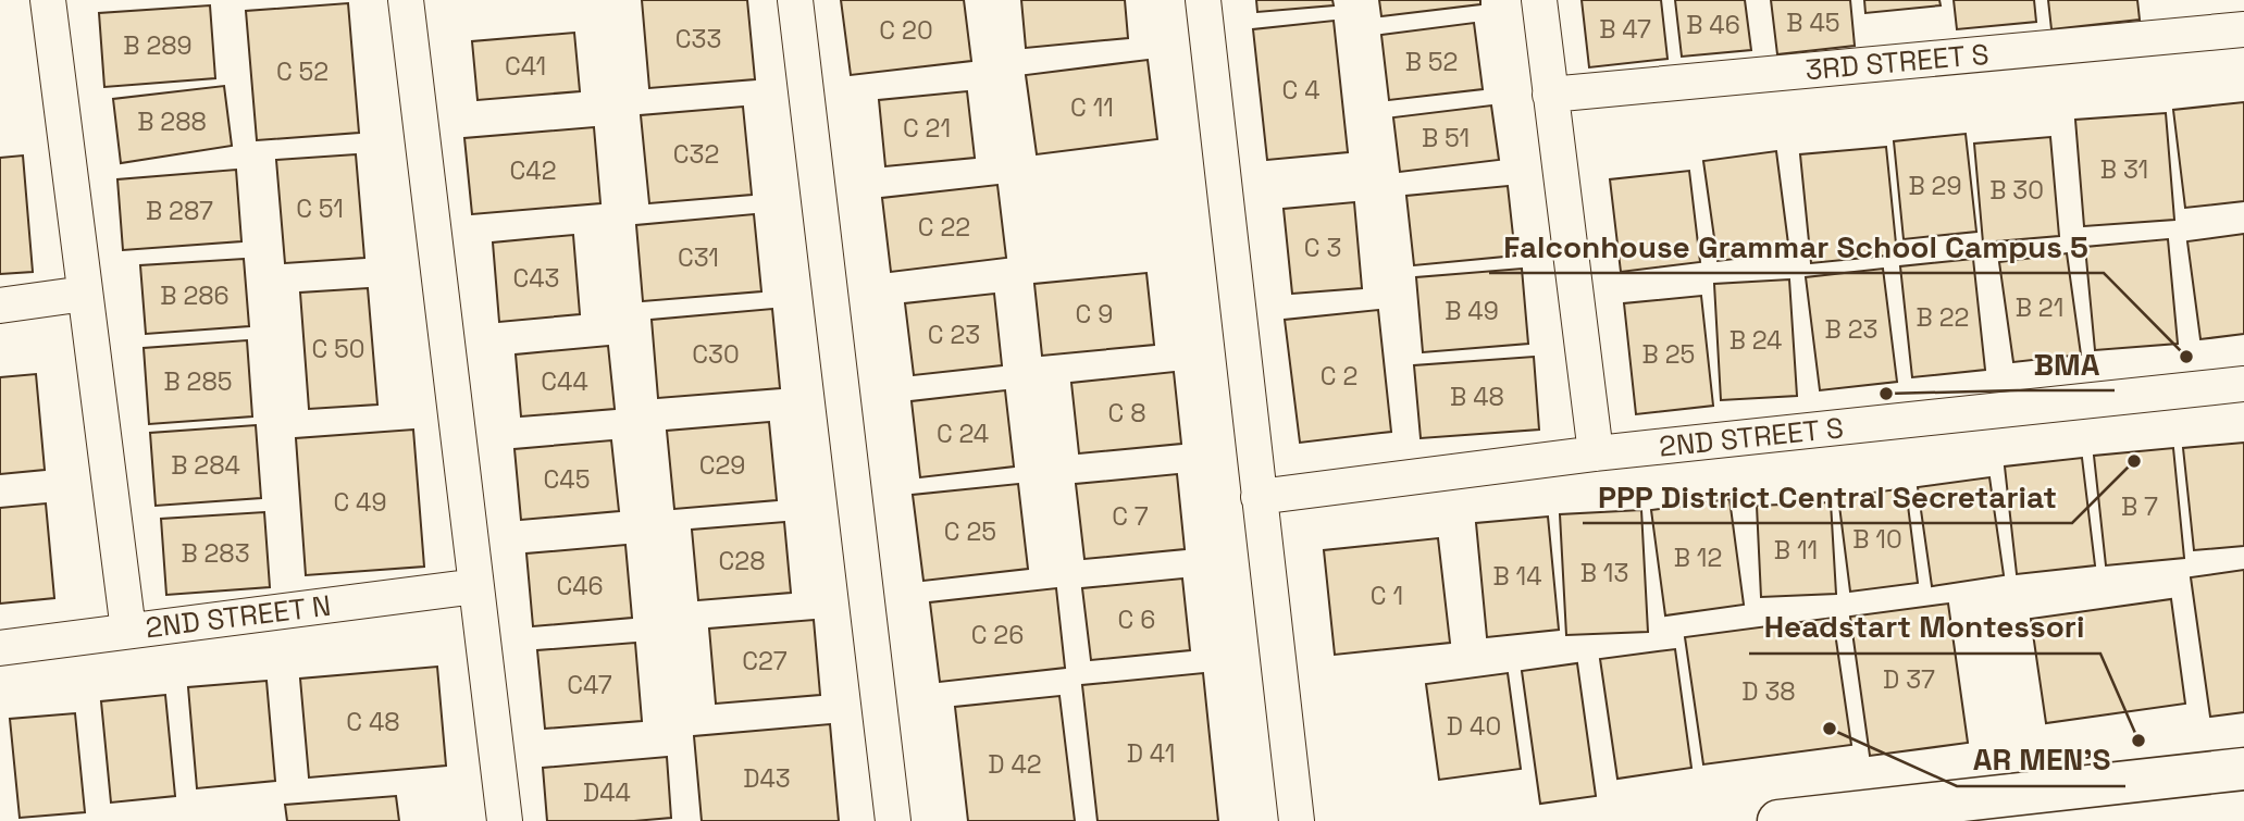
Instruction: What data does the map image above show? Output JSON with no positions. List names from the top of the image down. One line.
{"streets":{"street":["3RD STREET S","2ND STREET S","2ND STREET N"]},"places":["Falconhouse Grammar School Campus 5","BMA","PPP District Central Secretariat","AR MEN'S","Headstart Montessori"],"house_numbers":["B 45","B 46","B 47","C 20","C33","B 289","B 52","C41","C 52","C 4","C 11","B 288","C 21","B 51","C32","B 31","C42","B 29","B 30","C 51","B 287","C 22","C 3","C31","C43","B 286","B 21","B 49","C 9","B 22","B 23","C 23","B 24","C 50","C30","B 25","C 2","B 285","C44","B 48","C 8","C 24","B 284","C29","C45","C 49","B 7","C 7","C 25","B 10","B 11","B 283","B 12","C28","B 13","B 14","C46","C 1","C 6","C 26","C27","D 37","C47","D 38","C 48","D 40","D 41","D 42","D43","D44"]}
